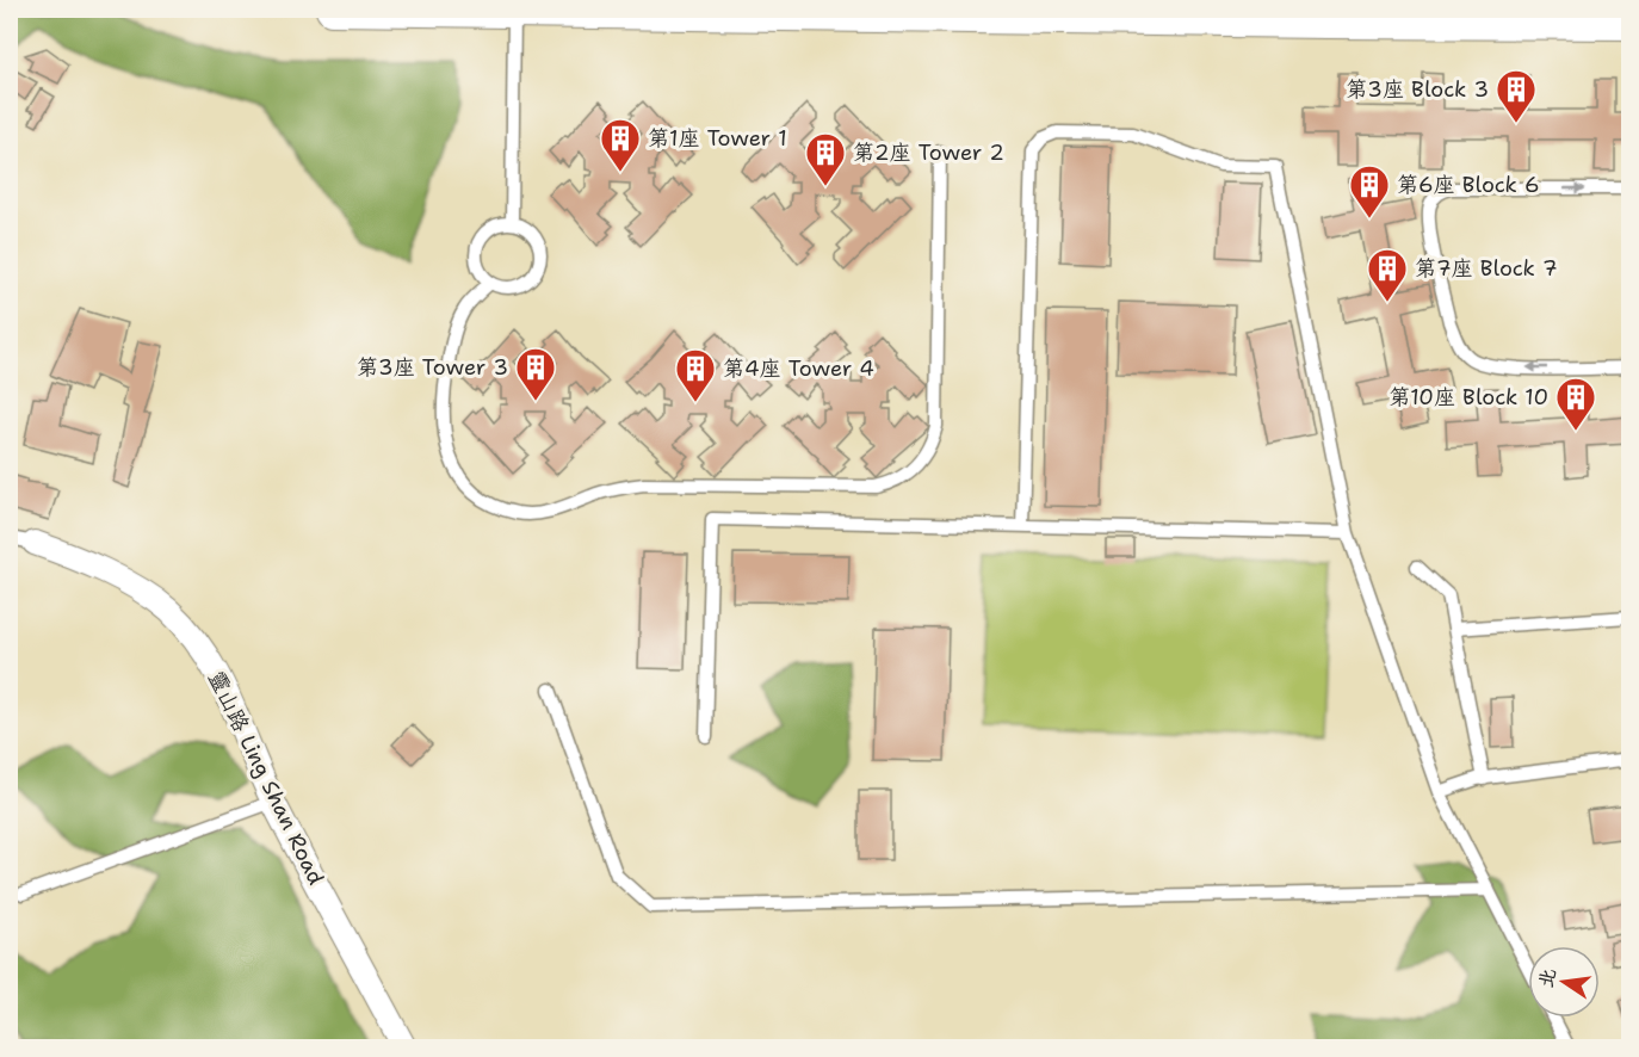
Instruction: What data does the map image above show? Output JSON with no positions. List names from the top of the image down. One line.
{"streets":{"street":["靈山路 Ling Shan Road"]},"places":{"building":["第3座 Block 3","第1座 Tower 1","第2座 Tower 2","第6座 Block 6","第7座 Block 7","第3座 Tower 3","第4座 Tower 4","第10座 Block 10"]},"north":"left"}
